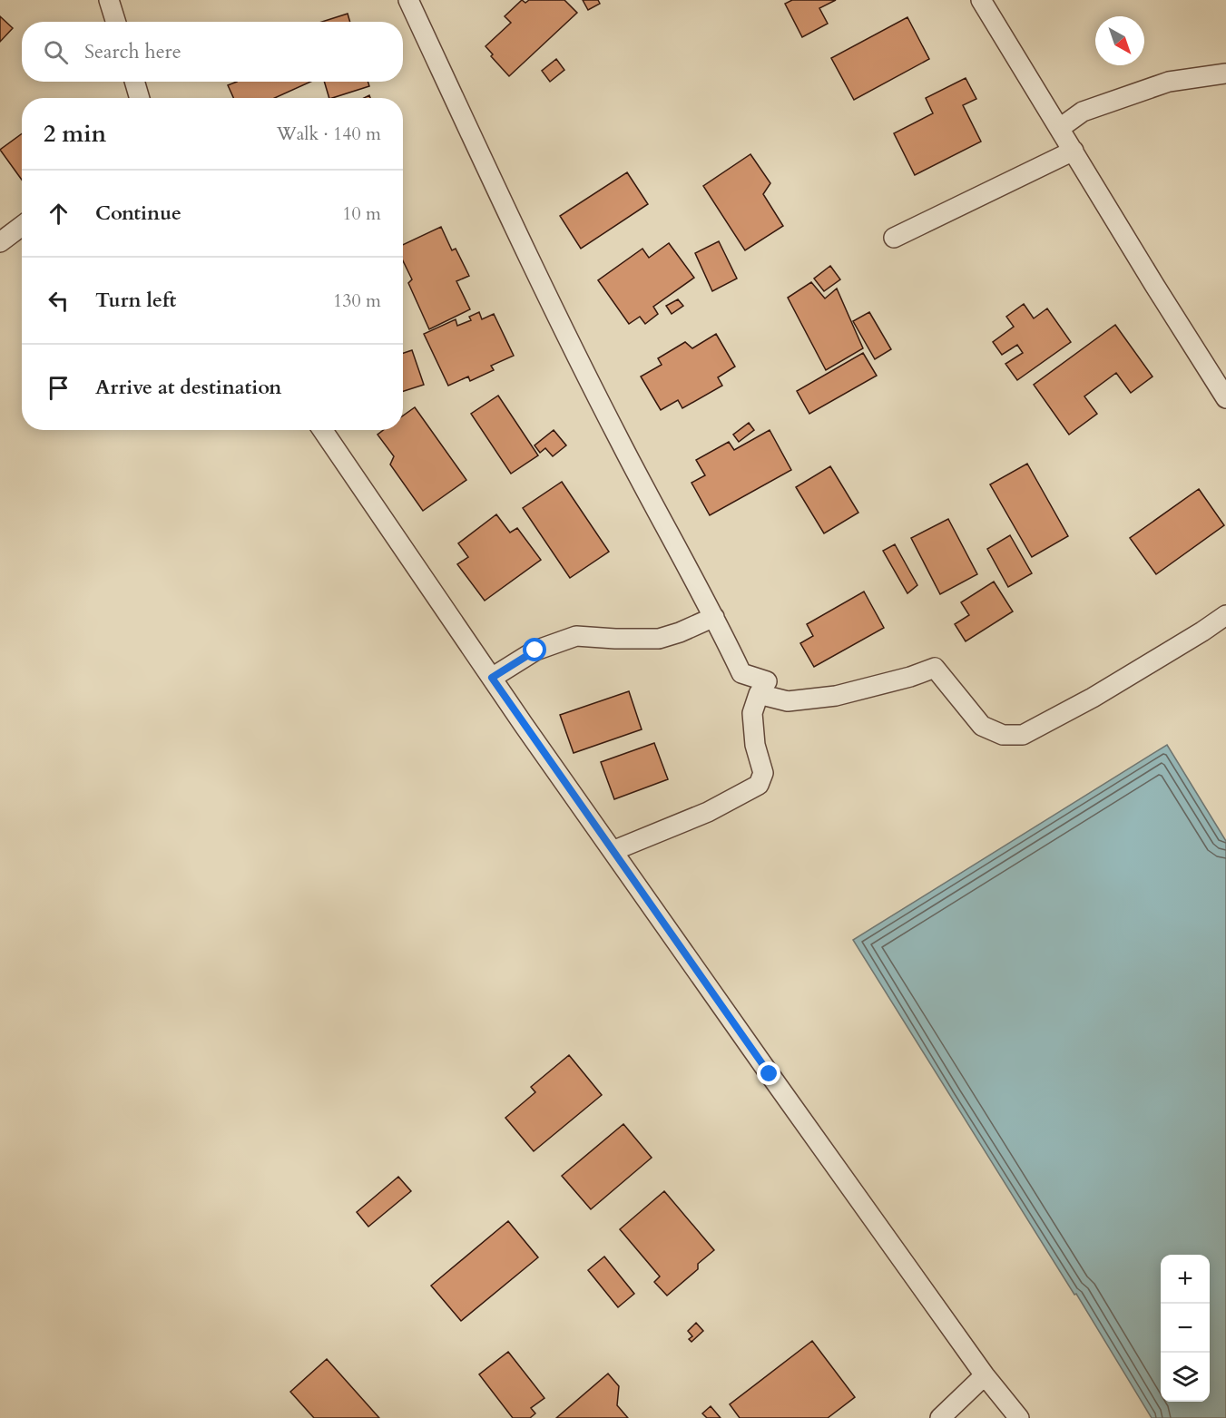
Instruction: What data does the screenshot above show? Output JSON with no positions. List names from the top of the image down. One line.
{"north":"bottom right","page":{"search":"Search here","heading":["2 min","Walk · 140 m"],"list":[["Continue","10 m"],["Turn left","130 m"],"Arrive at destination"],"map_buttons":["+","−"]}}
